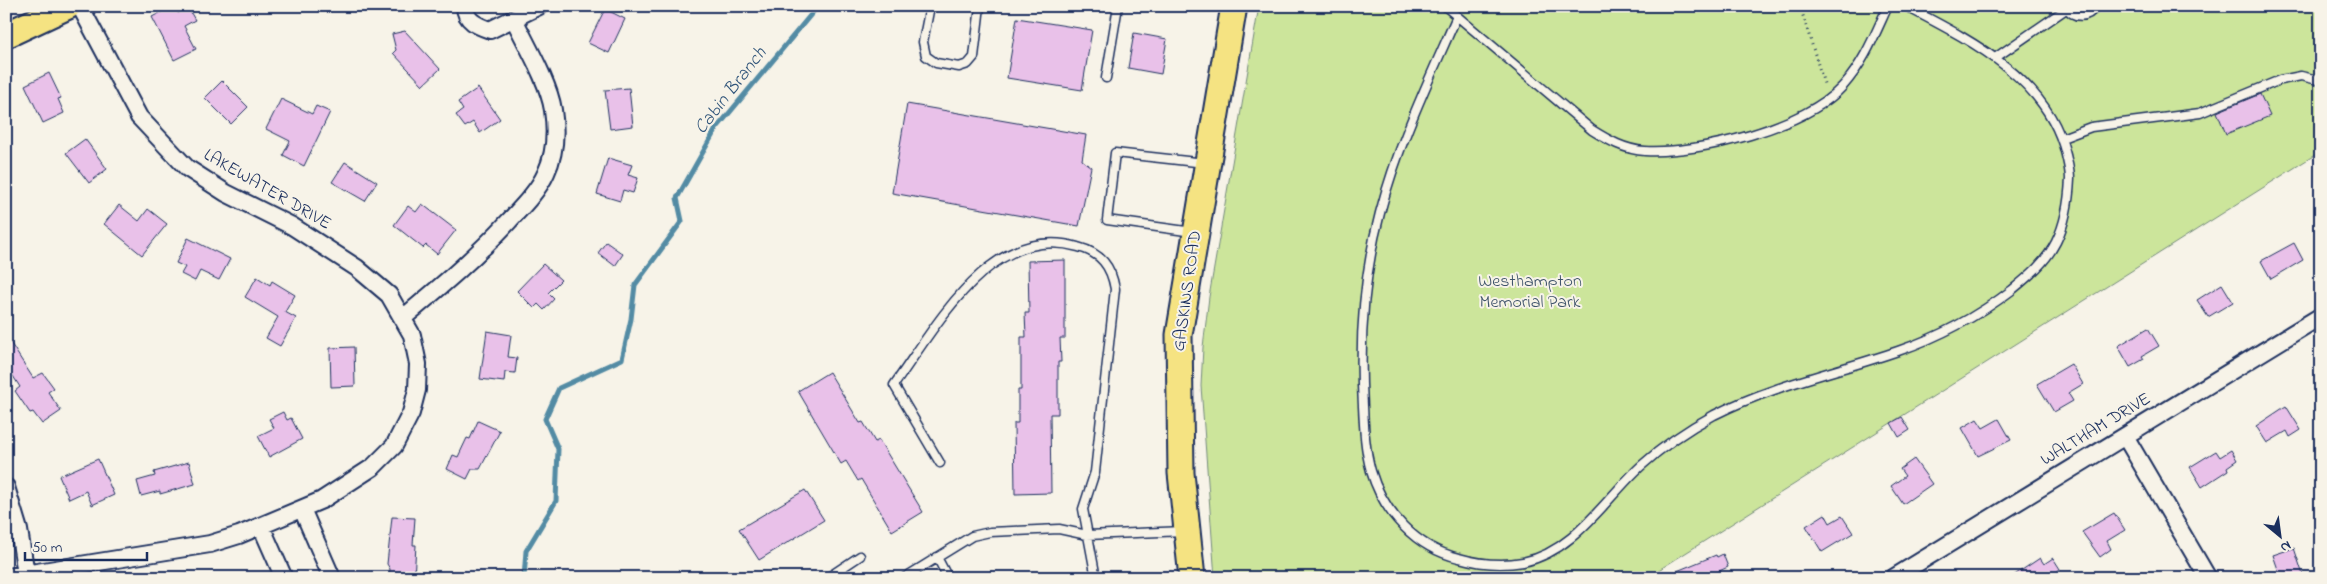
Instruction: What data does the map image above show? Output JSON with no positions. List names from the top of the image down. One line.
{"streets":{"main road":["GASKINS ROAD"],"street":["LAKEWATER DRIVE","WALTHAM DRIVE"]},"water":["Cabin Branch"],"parks":["Westhampton Memorial Park"],"scale_bar":"50 m","north":"bottom right"}
